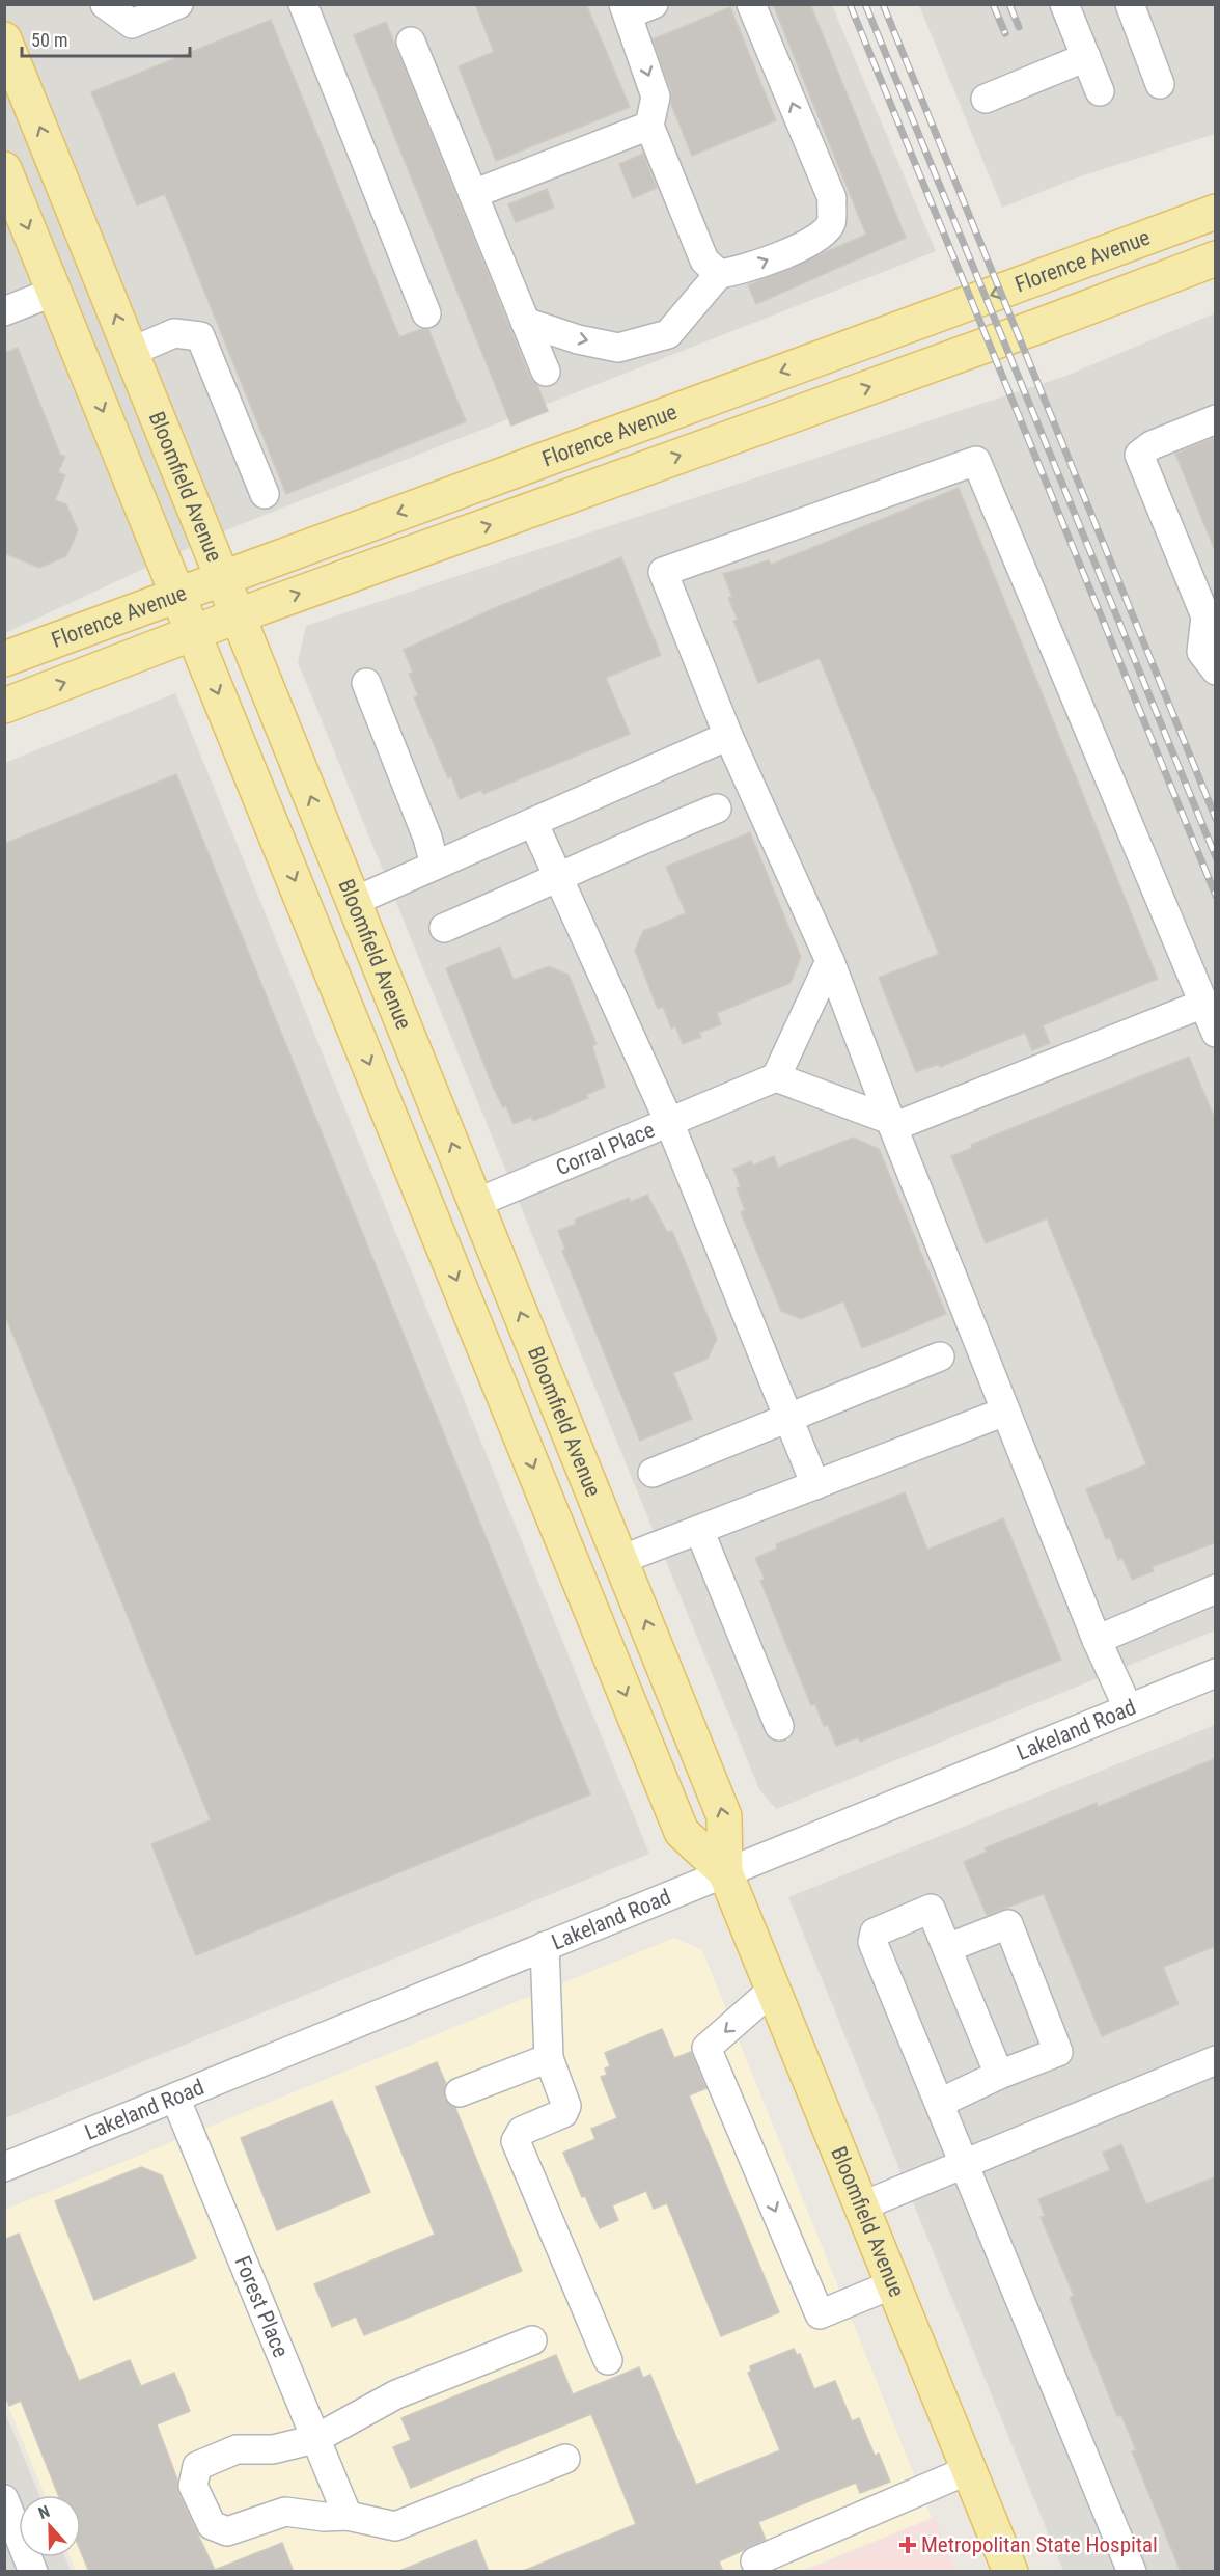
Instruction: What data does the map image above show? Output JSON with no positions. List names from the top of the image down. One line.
{"streets":{"main road":["Florence Avenue","Bloomfield Avenue","Corral Place"],"street":["Lakeland Road","Forest Place"]},"crossings":[["Florence Avenue","Bloomfield Avenue"],["Bloomfield Avenue","Corral Place"],["Bloomfield Avenue","Lakeland Road"],["Lakeland Road","Forest Place"]],"places":{"health":["Metropolitan State Hospital"]},"scale_bar":"50 m","north":"top"}
